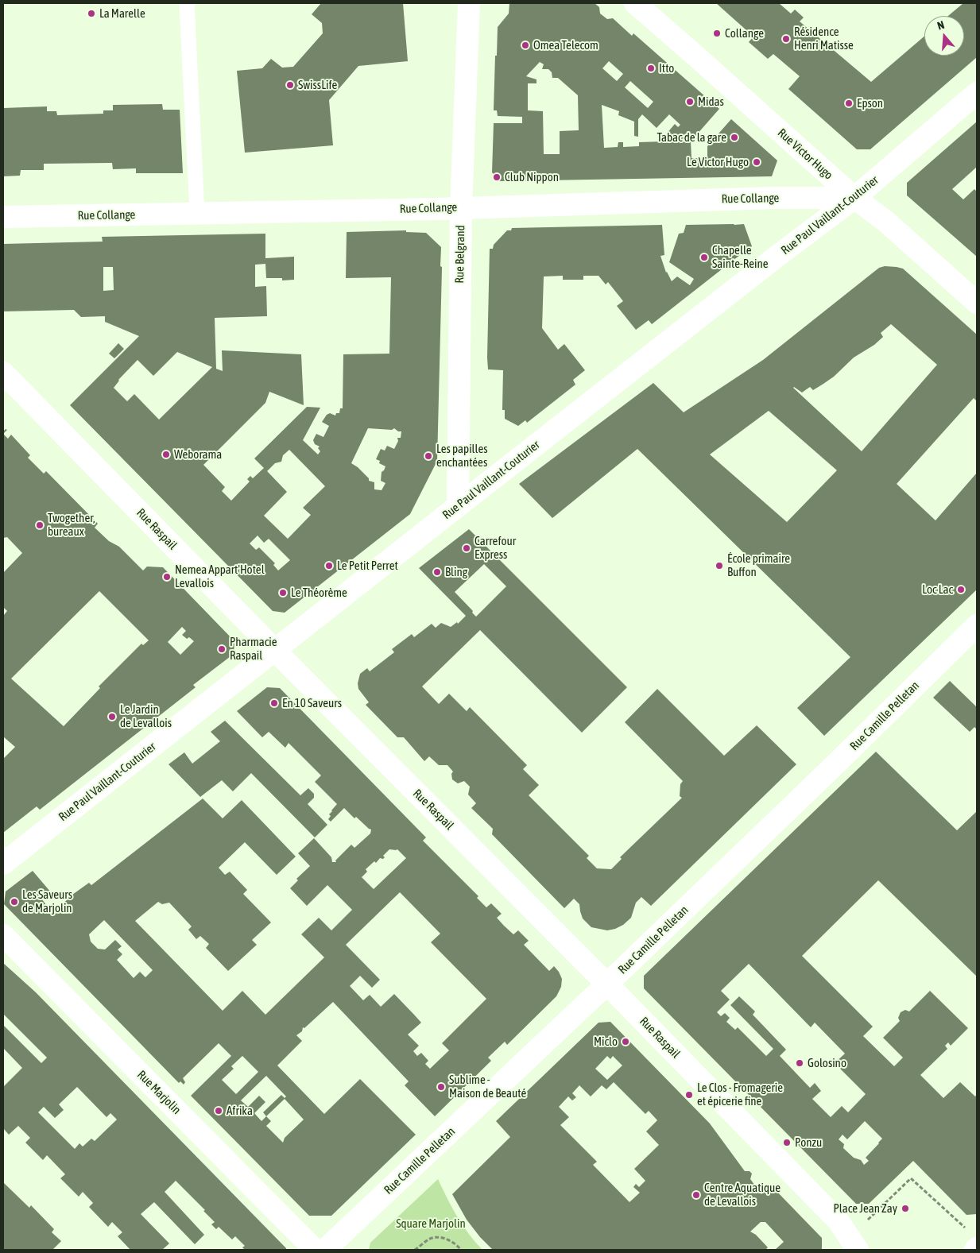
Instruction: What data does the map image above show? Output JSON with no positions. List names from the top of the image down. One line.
{"streets":{"street":["Rue Victor Hugo","Rue Collange","Rue Paul Vaillant-Couturier","Rue Belgrand","Rue Raspail","Rue Camille Pelletan","Rue Marjolin"]},"crossings":[["Rue Victor Hugo","Rue Collange"],["Rue Victor Hugo","Rue Paul Vaillant-Couturier"],["Rue Collange","Rue Paul Vaillant-Couturier"],["Rue Collange","Rue Belgrand"],["Rue Paul Vaillant-Couturier","Rue Belgrand"],["Rue Paul Vaillant-Couturier","Rue Raspail"],["Rue Raspail","Rue Camille Pelletan"]],"parks":["Square Marjolin"],"places":["La Marelle","Collange","Résidence Henri Matisse","Omea Telecom","Itto","SwissLife","Midas","Epson","Tabac de la gare","Le Victor Hugo","Club Nippon","Chapelle Sainte-Reine","Weborama","Les papilles enchantées","Twogether, bureaux","Carrefour Express","Le Petit Perret","École primaire Buffon","Bling","Nemea Appart'Hotel Levallois","Loc Lac","Le Théorème","Pharmacie Raspail","En 10 Saveurs","Le Jardin de Levallois","Les Saveurs de Marjolin","Miclo","Golosino","Sublime - Maison de Beauté","Le Clos - Fromagerie et épicerie fine","Afrika","Ponzu","Centre Aquatique de Levallois","Place Jean Zay"],"north":"top"}
